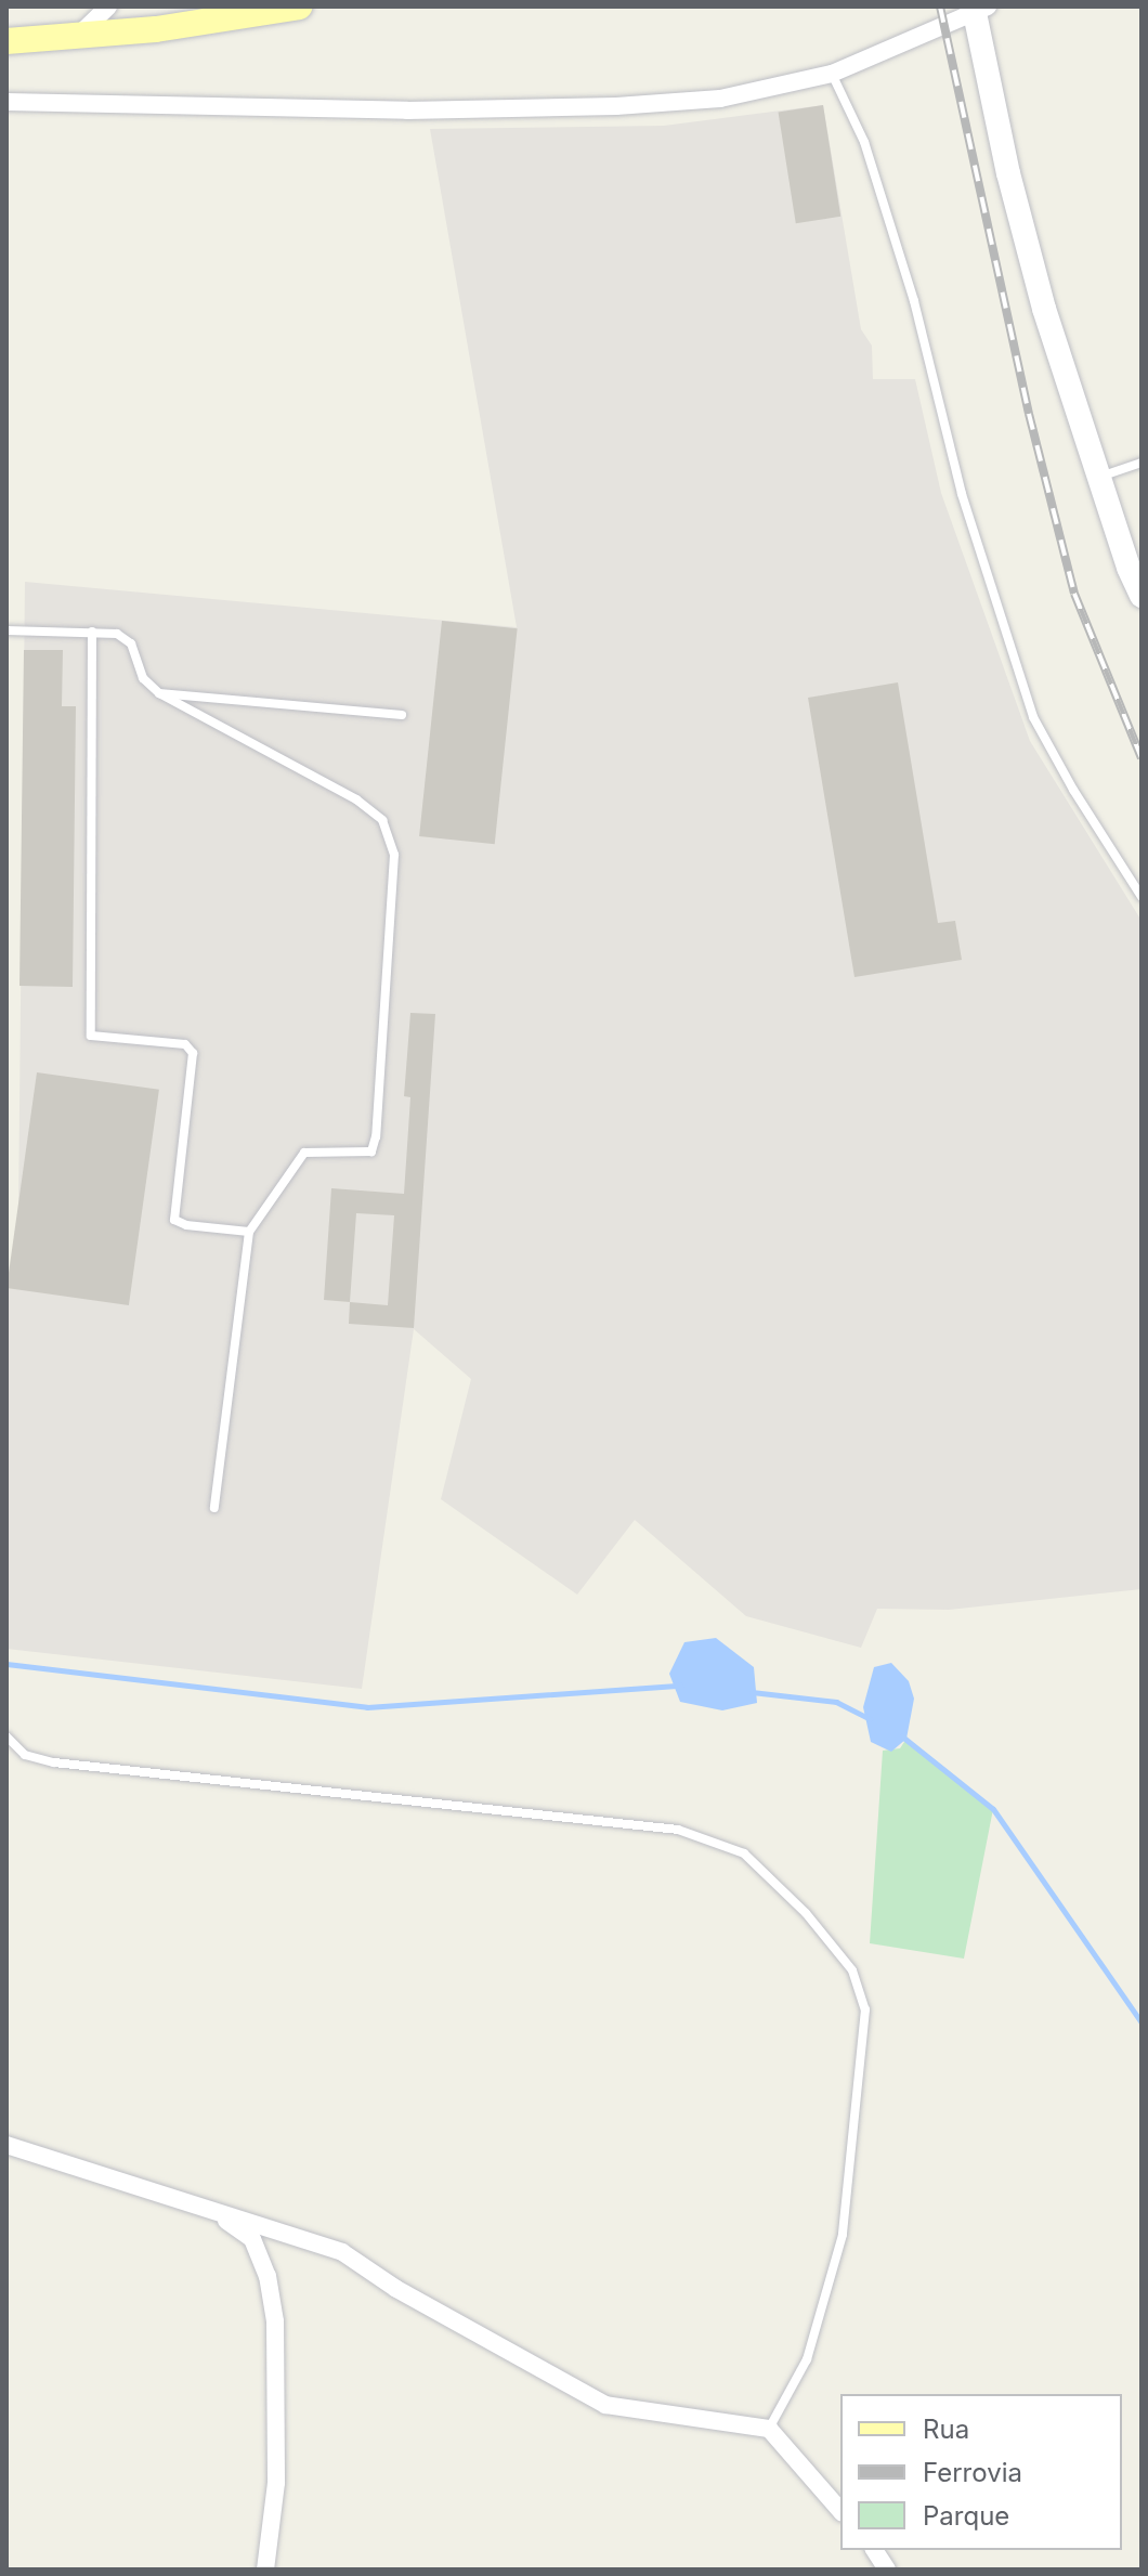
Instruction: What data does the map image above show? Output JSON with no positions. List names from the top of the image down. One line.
{"legend":["Rua","Ferrovia","Parque"]}
